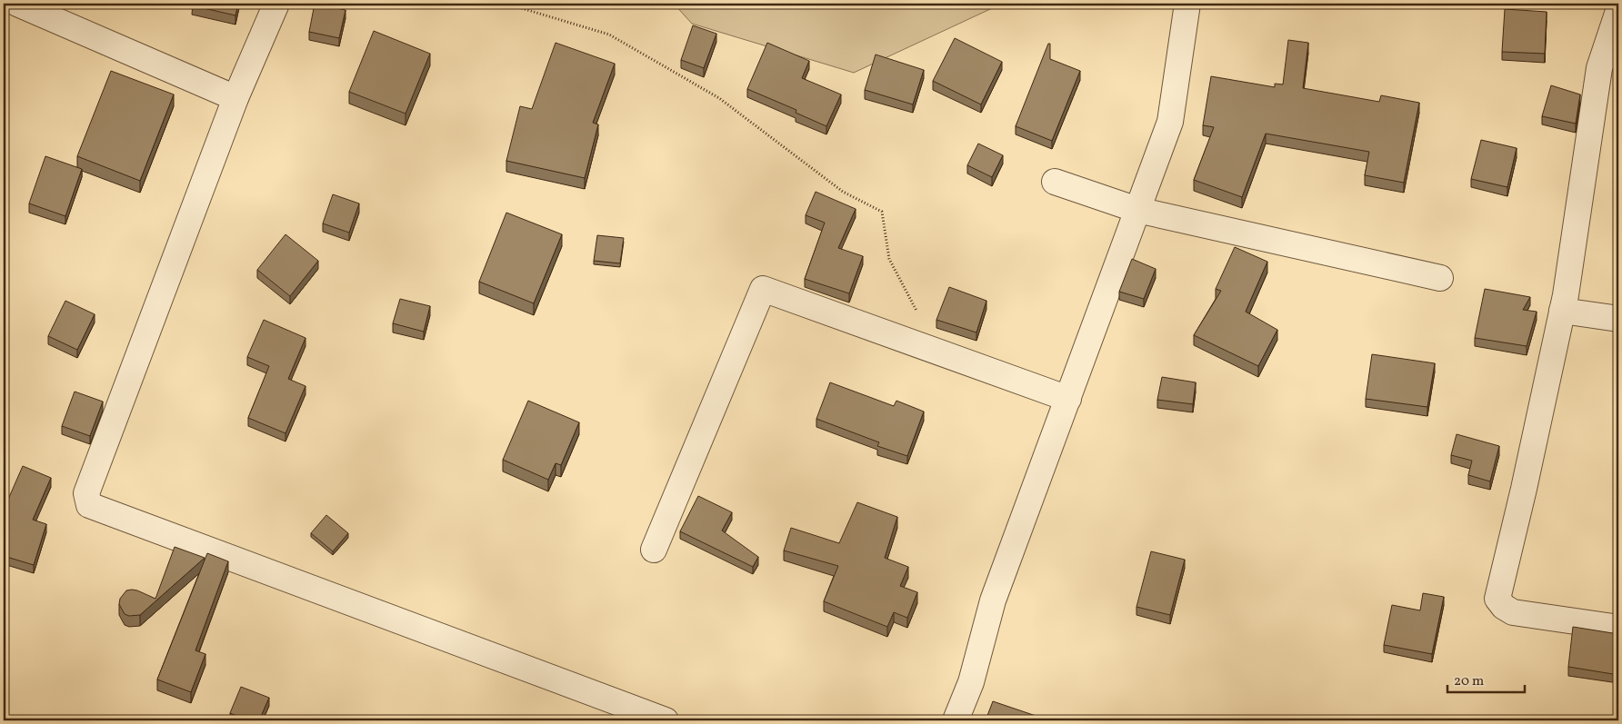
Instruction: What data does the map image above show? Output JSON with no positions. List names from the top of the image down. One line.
{"scale_bar":"20 m"}
